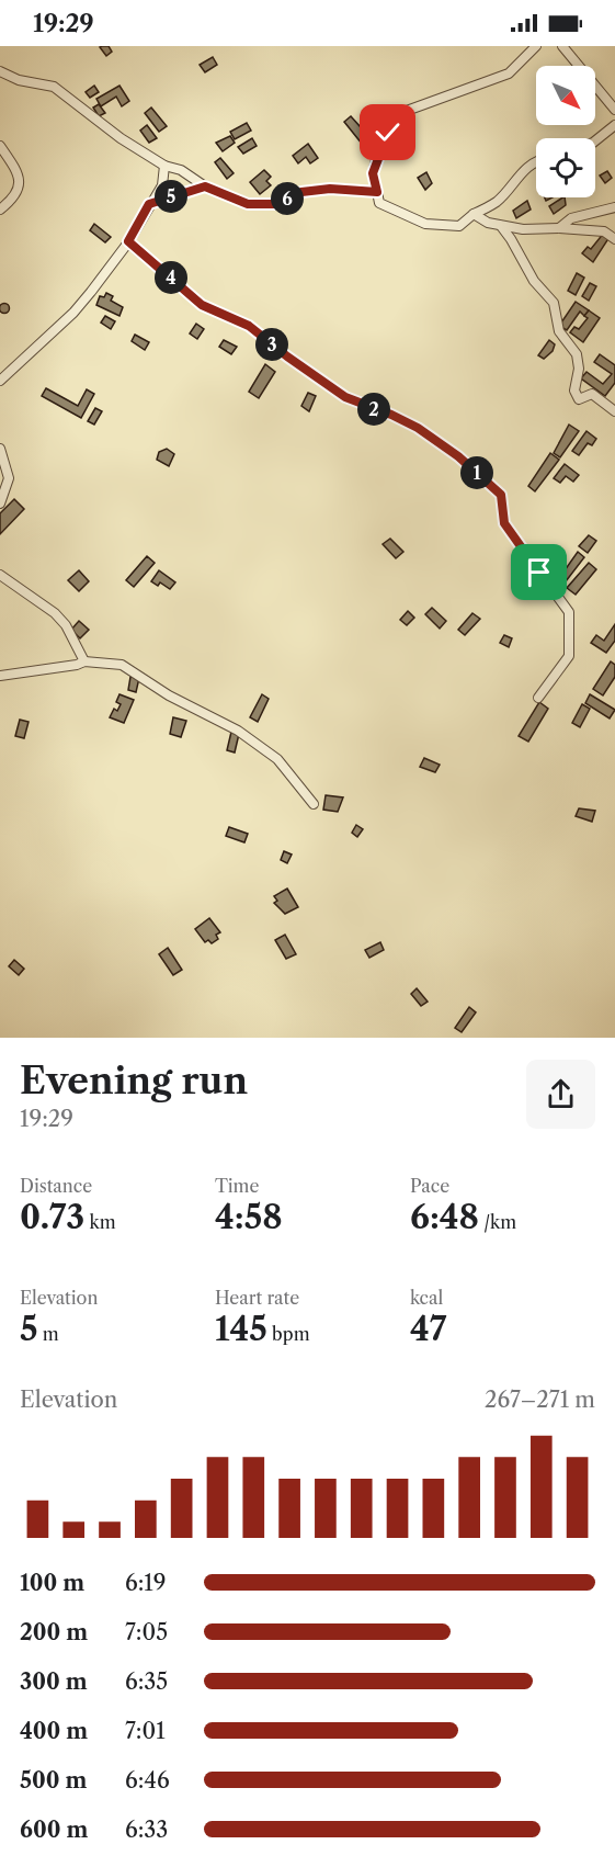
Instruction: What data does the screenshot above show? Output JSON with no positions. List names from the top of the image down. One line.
{"north":"bottom right","page":{"status":"19:29","pins":["5","6","4","3","2","1"],"heading":["Evening run","19:29"],"stats":[["Distance","0.73 km"],["Time","4:58"],["Pace","6:48 /km"],["Elevation","5 m"],["Heart rate","145 bpm"],["kcal","47"]],"chart":["Elevation","267–271 m"],"list":[{"name":"100 m","note":"6:19"},{"name":"200 m","note":"7:05"},{"name":"300 m","note":"6:35"},{"name":"400 m","note":"7:01"},{"name":"500 m","note":"6:46"},{"name":"600 m","note":"6:33"}]}}
